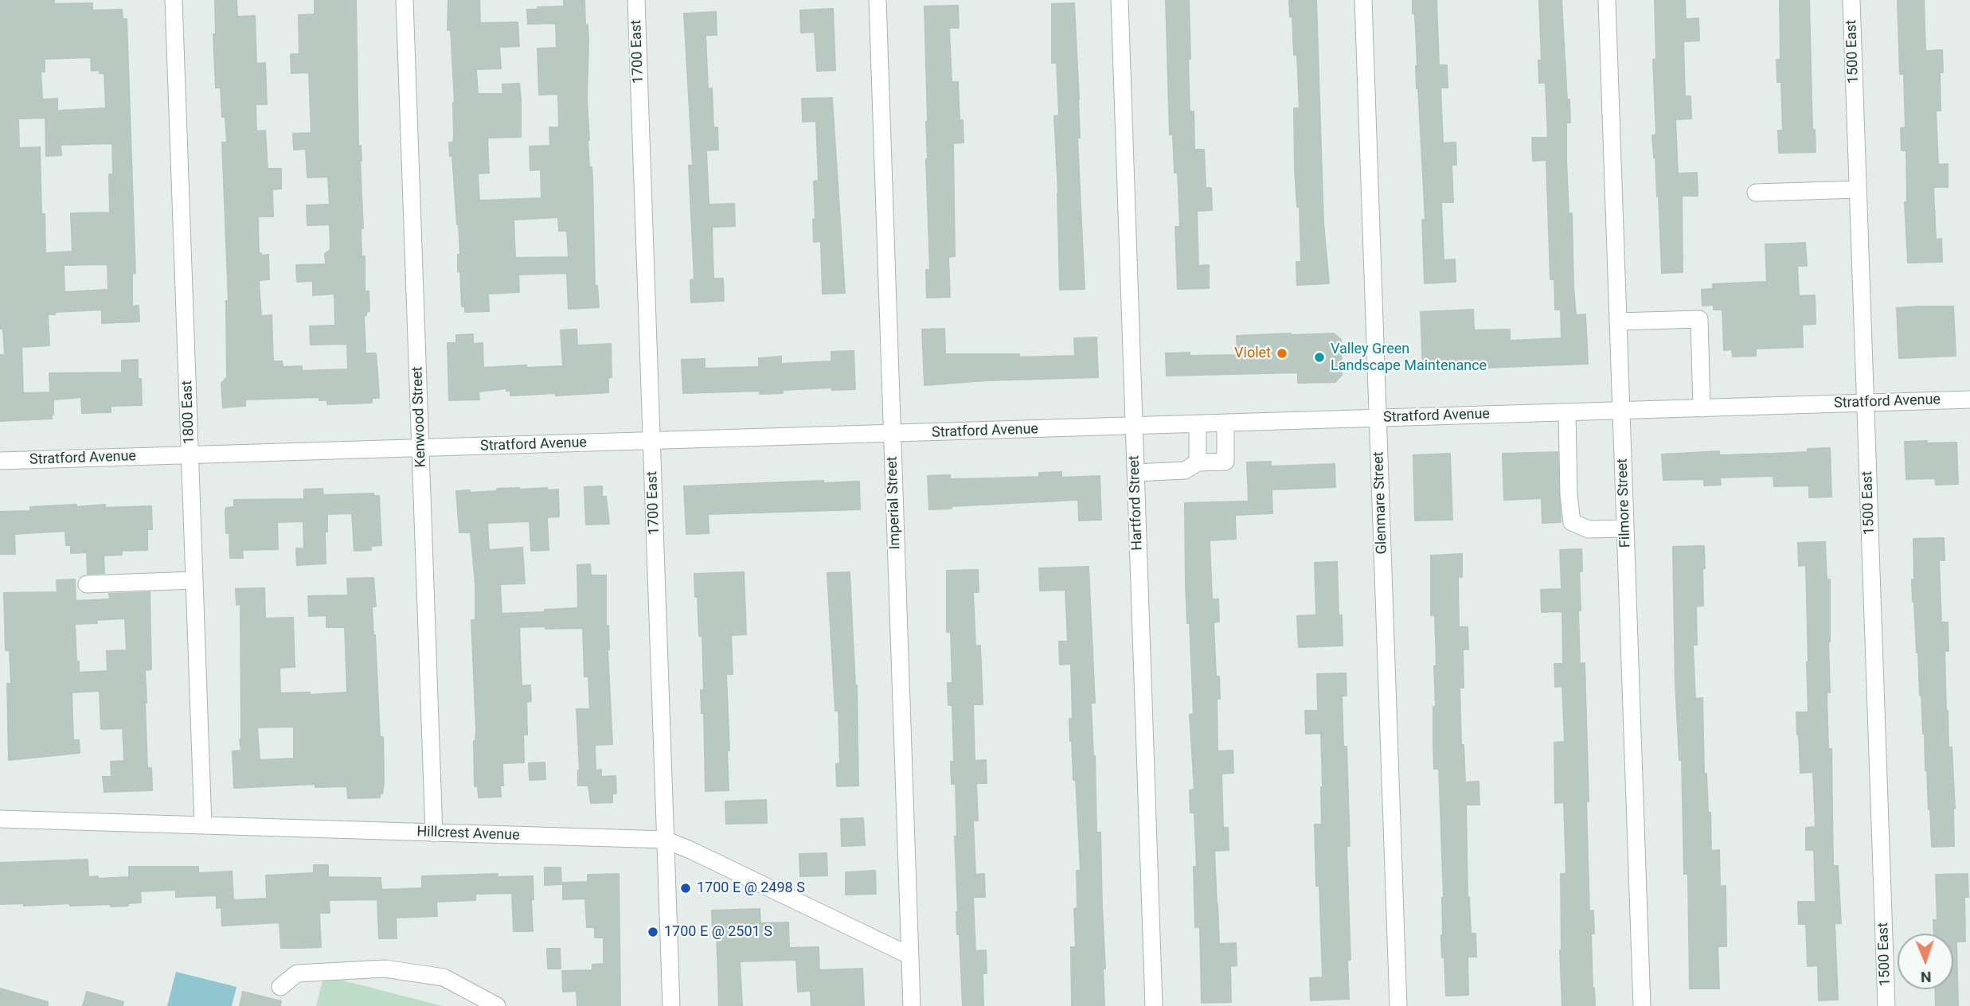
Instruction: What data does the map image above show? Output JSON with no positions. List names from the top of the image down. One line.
{"streets":{"street":["1700 East","1500 East","Stratford Avenue","1800 East","Kenwood Street","Imperial Street","Hartford Street","Glenmare Street","Filmore Street","Hillcrest Avenue"]},"crossings":[["1700 East","Stratford Avenue"],["1700 East","Hillcrest Avenue"],["1500 East","Stratford Avenue"],["Stratford Avenue","1800 East"],["Stratford Avenue","Kenwood Street"],["Stratford Avenue","Imperial Street"],["Stratford Avenue","Hartford Street"],["Stratford Avenue","Glenmare Street"],["Stratford Avenue","Filmore Street"],["1800 East","Hillcrest Avenue"],["Kenwood Street","Hillcrest Avenue"],["Imperial Street","Hillcrest Avenue"]],"places":["Violet","Valley Green Landscape Maintenance","1700 E @ 2498 S","1700 E @ 2501 S"],"north":"bottom"}
